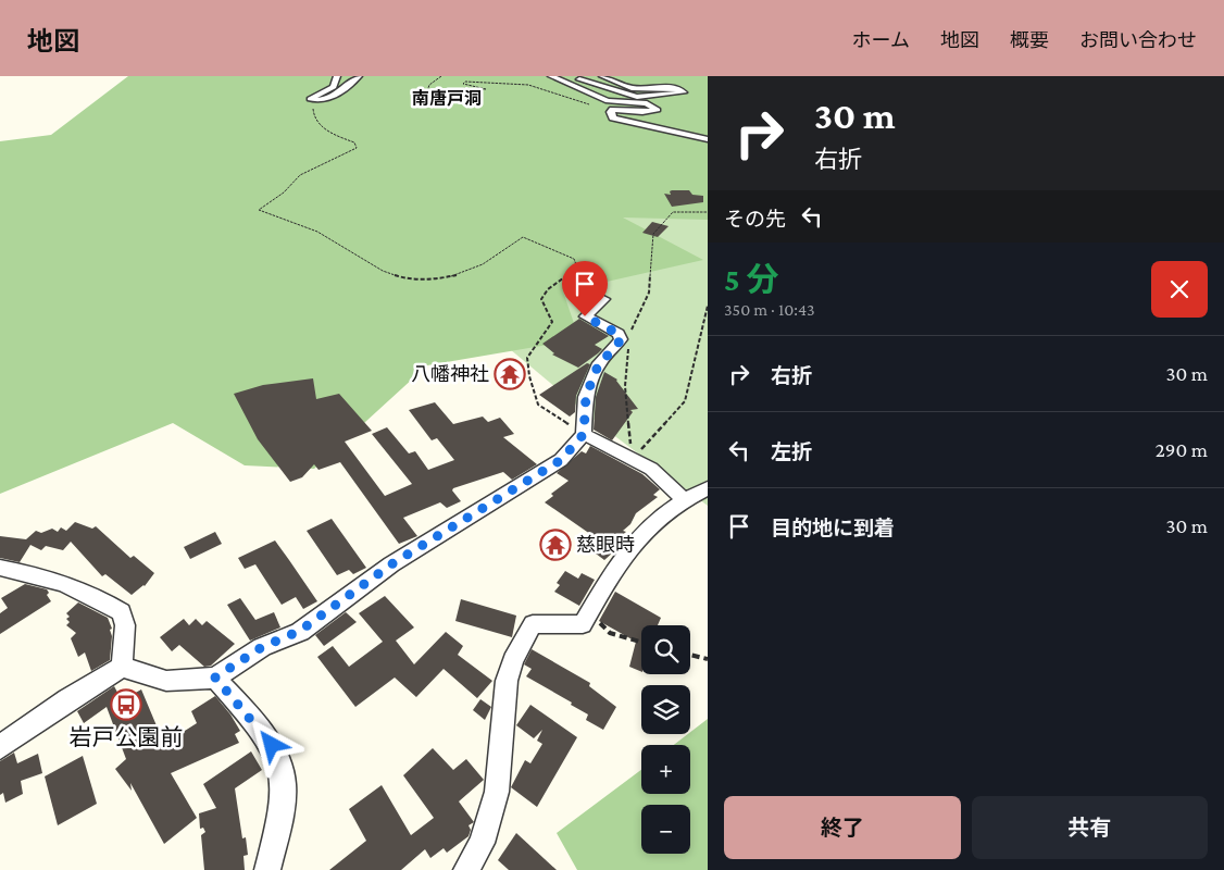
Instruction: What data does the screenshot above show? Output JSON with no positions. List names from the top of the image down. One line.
{"districts":["南唐戸洞"],"places":{"temple":["八幡神社","慈眼時"],"bus stop":["岩戸公園前"]},"page":{"header":"地図","nav":["ホーム","地図","概要","お問い合わせ"],"turn":["30 m","右折"],"then":"その先","heading":["5 分","350 m · 10:43"],"list":[{"name":"右折","value":"30 m"},{"name":"左折","value":"290 m"},{"name":"目的地に到着","value":"30 m"}],"map_buttons":["+","−"],"buttons":["終了","共有"]}}
